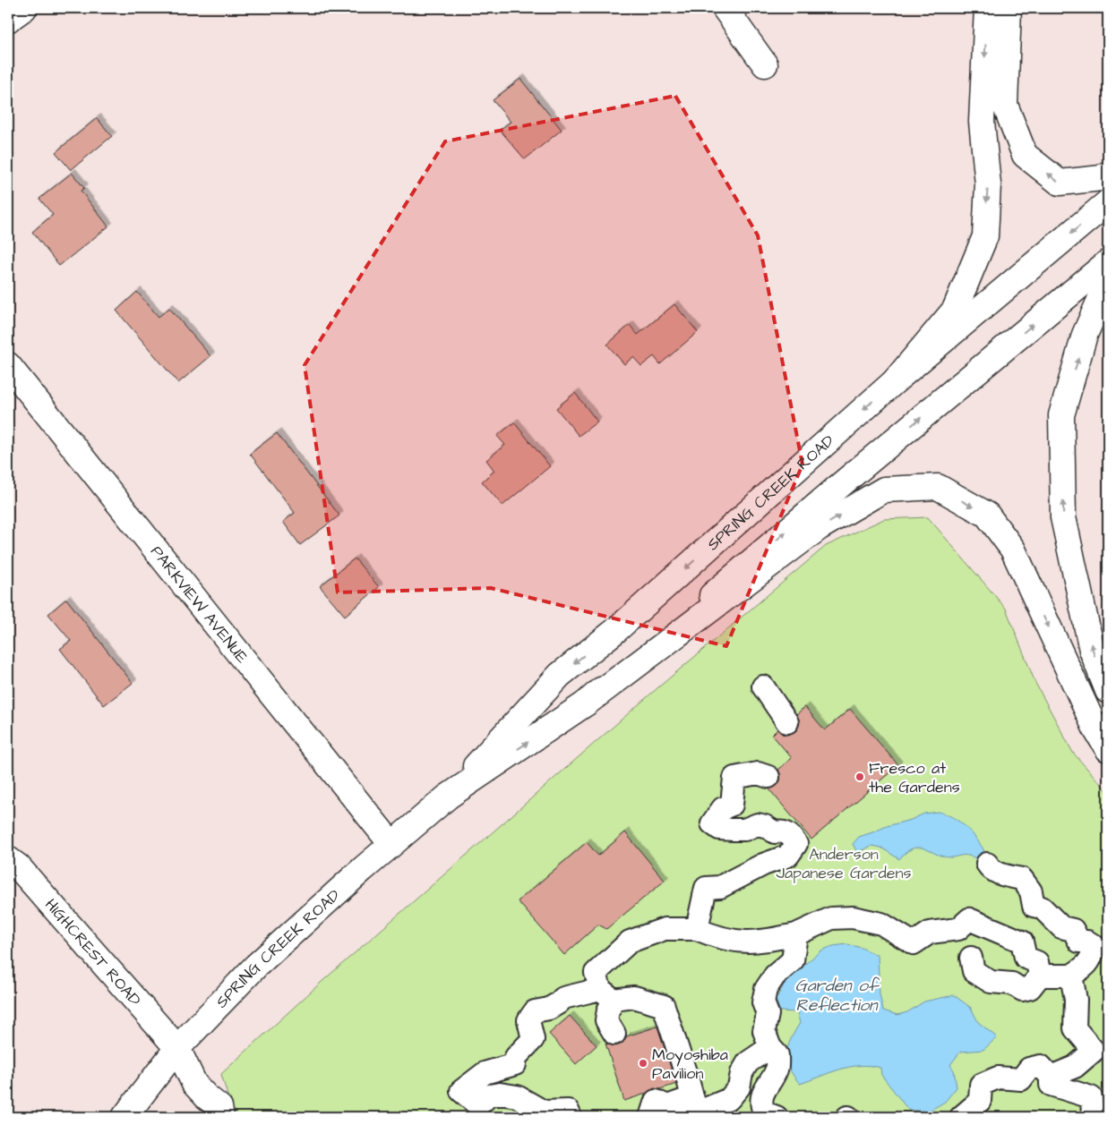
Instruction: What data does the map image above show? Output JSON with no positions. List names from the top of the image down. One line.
{"streets":{"main road":["SPRING CREEK ROAD","PARKVIEW AVENUE","HIGHCREST ROAD"]},"crossings":[["SPRING CREEK ROAD","PARKVIEW AVENUE"],["SPRING CREEK ROAD","HIGHCREST ROAD"]],"water":["Garden of Reflection"],"parks":["Anderson Japanese Gardens"],"places":["Fresco at the Gardens","Moyoshiba Pavilion"]}
